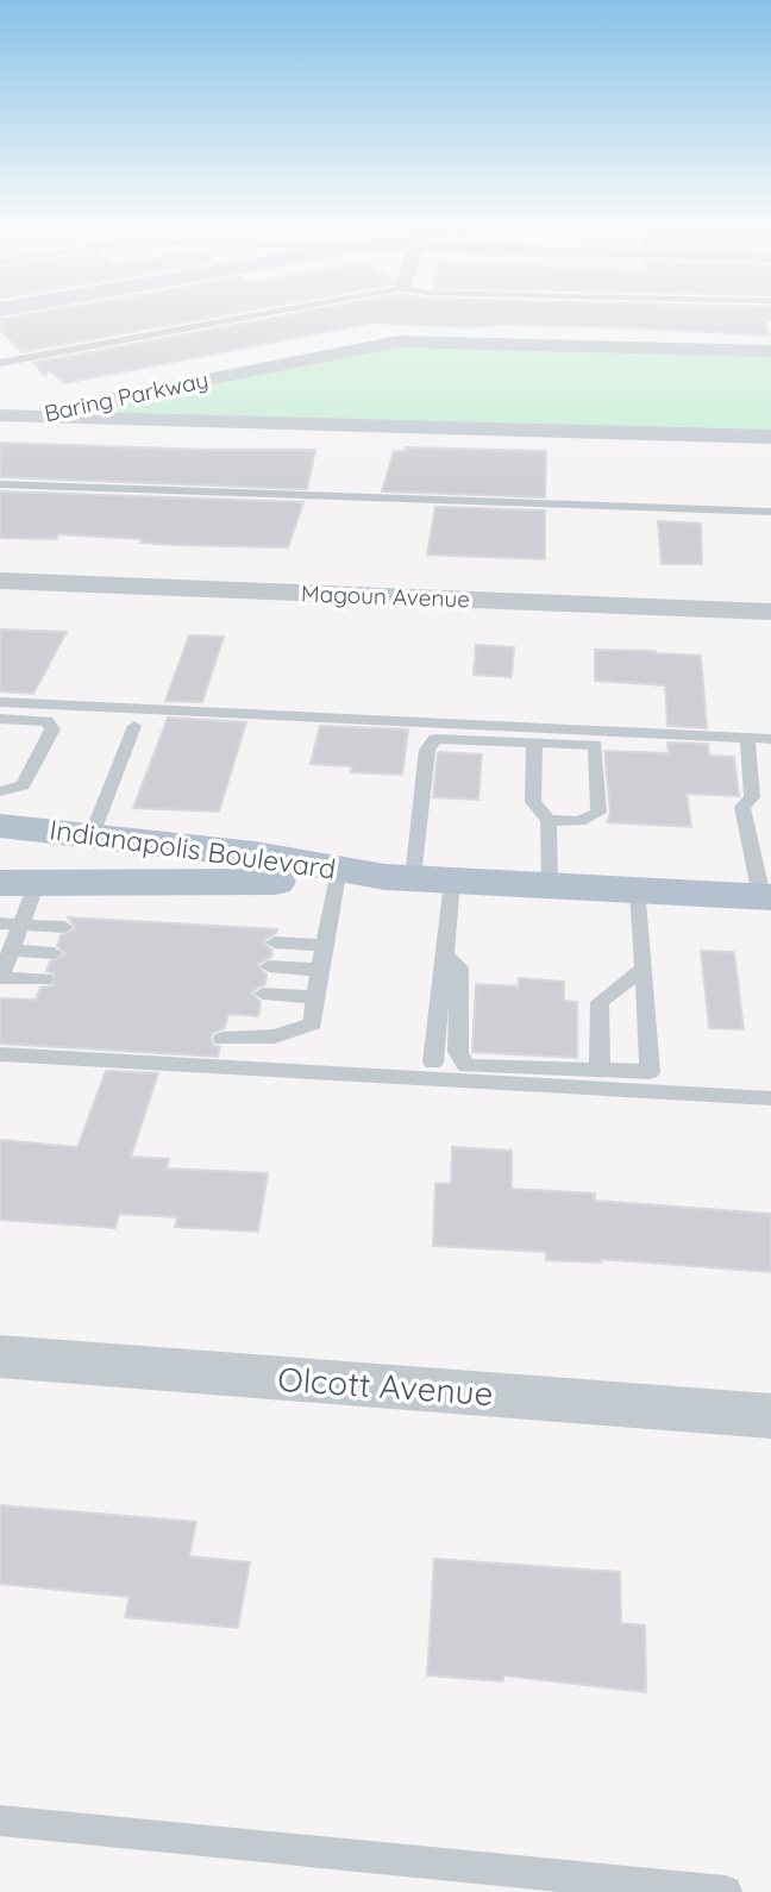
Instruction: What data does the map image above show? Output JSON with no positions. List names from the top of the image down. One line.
{"streets":{"main road":["Indianapolis Boulevard"],"street":["Baring Parkway","Magoun Avenue","Olcott Avenue"]}}
